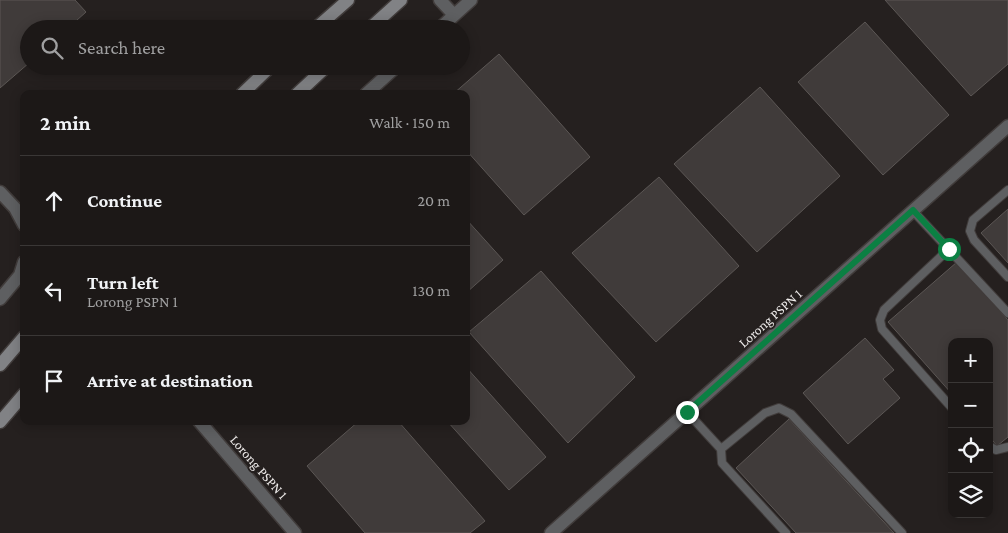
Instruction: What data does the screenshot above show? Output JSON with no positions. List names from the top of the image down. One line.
{"streets":{"street":["Lorong PSPN 1"]},"page":{"search":"Search here","heading":["2 min","Walk · 150 m"],"list":[["Continue","20 m"],["Turn left","Lorong PSPN 1","130 m"],"Arrive at destination"],"map_buttons":["+","−"]}}
